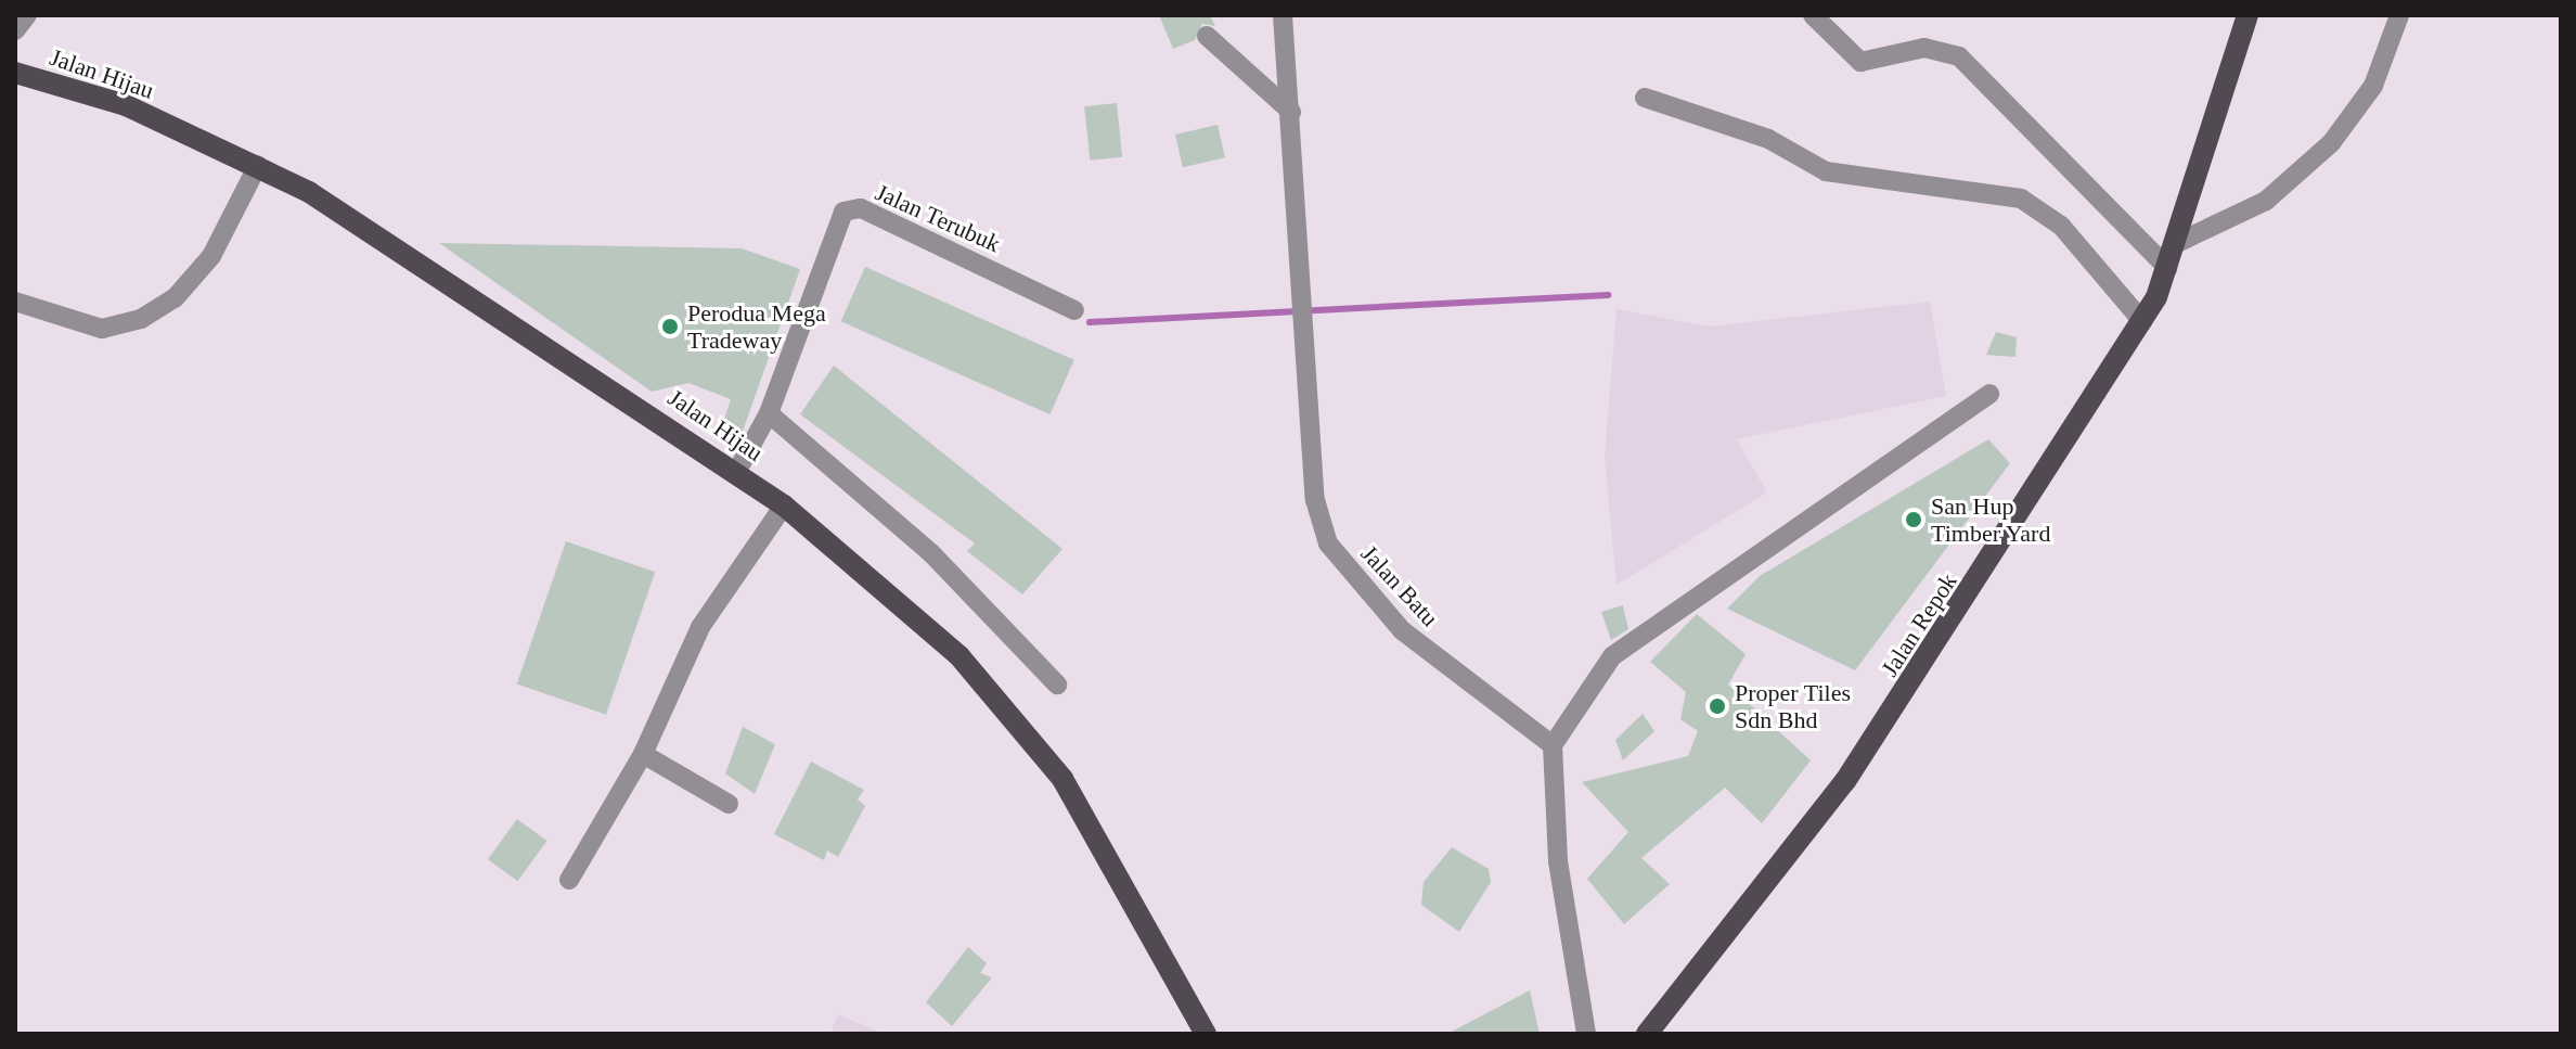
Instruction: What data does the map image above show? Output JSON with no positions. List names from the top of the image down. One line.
{"streets":{"main road":["Jalan Hijau","Jalan Repok"],"street":["Jalan Terubuk","Jalan Batu"]},"crossings":[["Jalan Hijau","Jalan Terubuk"]],"places":["Perodua Mega Tradeway","San Hup Timber Yard","Proper Tiles Sdn Bhd"]}
